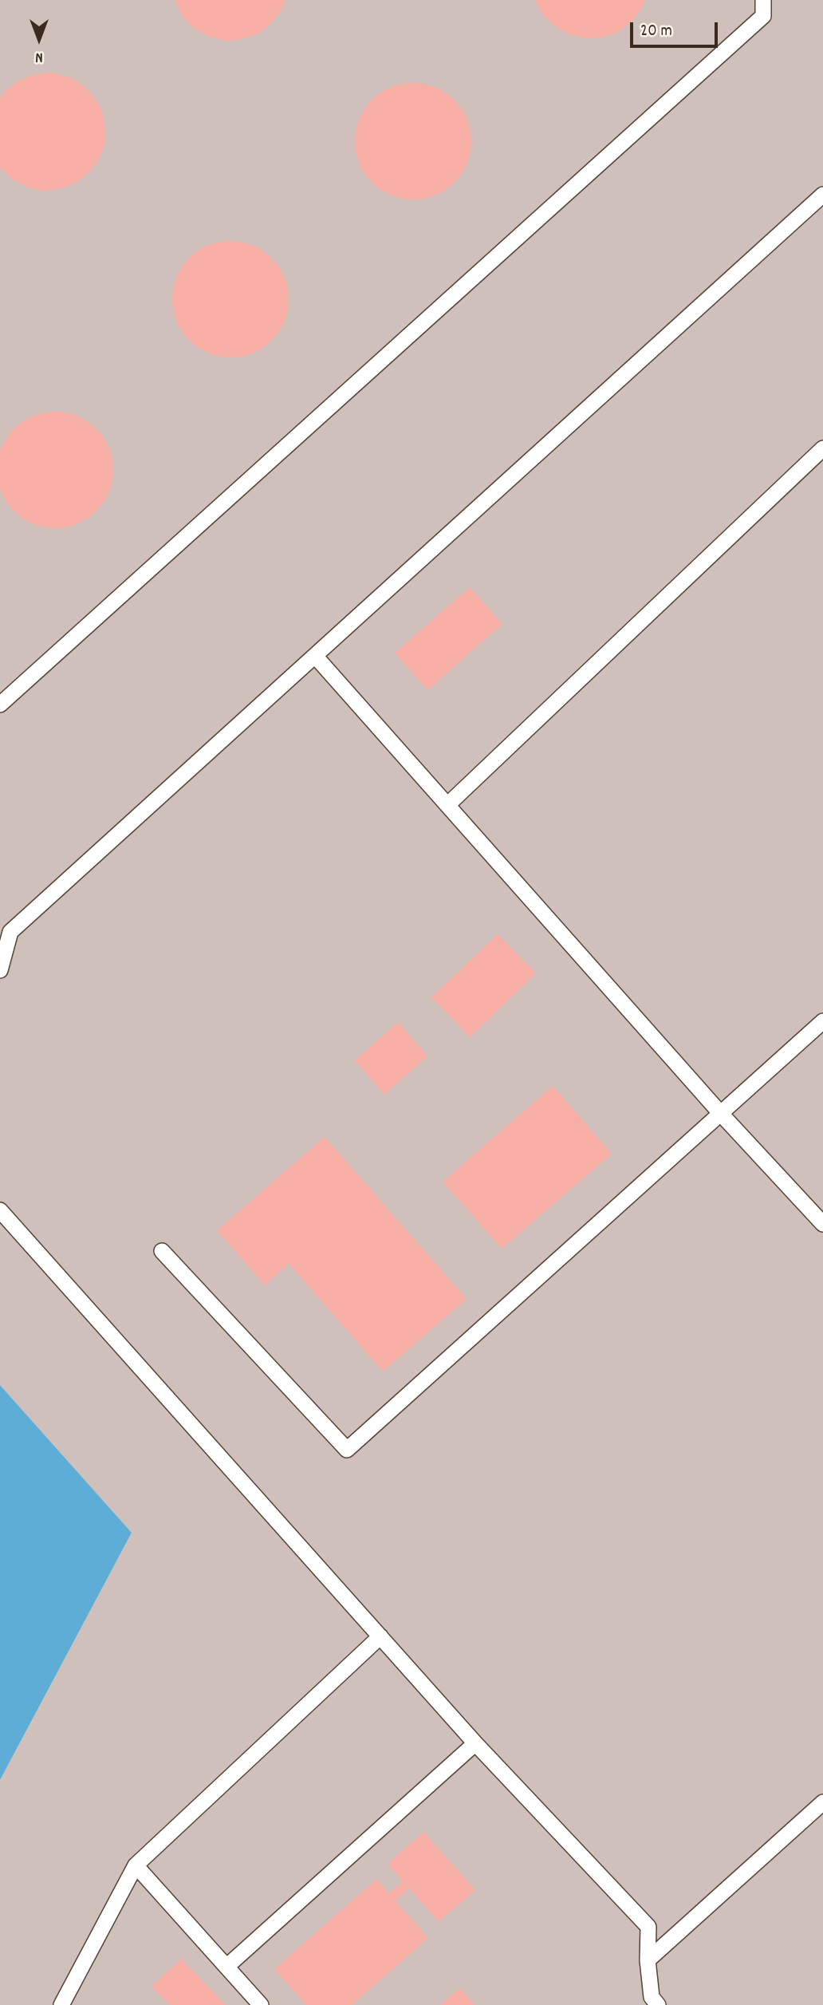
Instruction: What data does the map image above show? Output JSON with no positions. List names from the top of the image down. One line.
{"scale_bar":"20 m","north":"bottom"}
